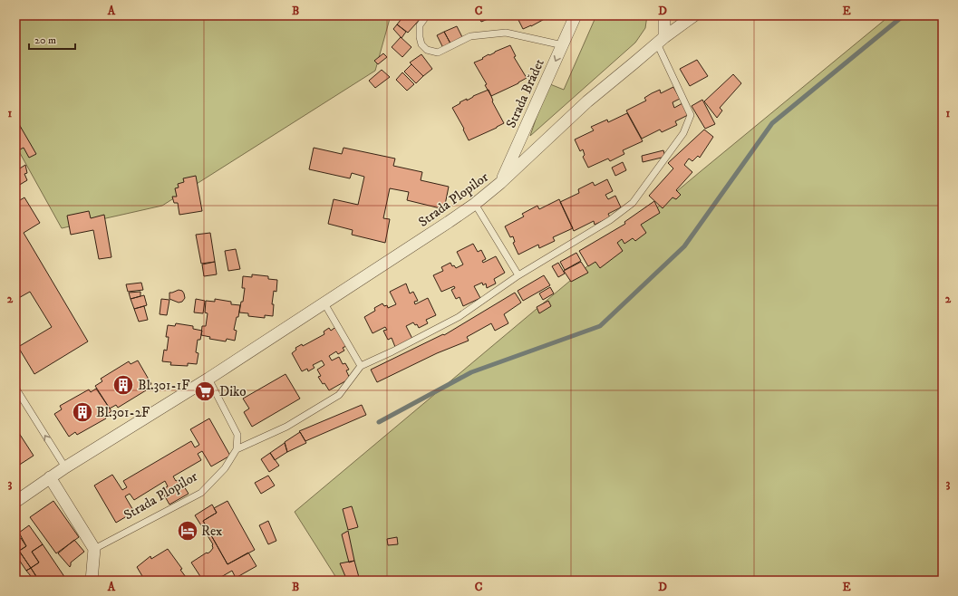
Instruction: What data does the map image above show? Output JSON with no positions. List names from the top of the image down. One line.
{"streets":{"street":["Strada Brădet","Strada Plopilor"]},"crossings":[["Strada Brădet","Strada Plopilor"]],"one_way":["Strada Brădet"],"places":{"building":["Bl.301-1F","Bl.301-2F"],"supermarket":["Diko"],"hotel":["Rex"]},"scale_bar":"20 m","grid":{"columns":["A","B","C","D","E"],"rows":["1","2","3"]}}
